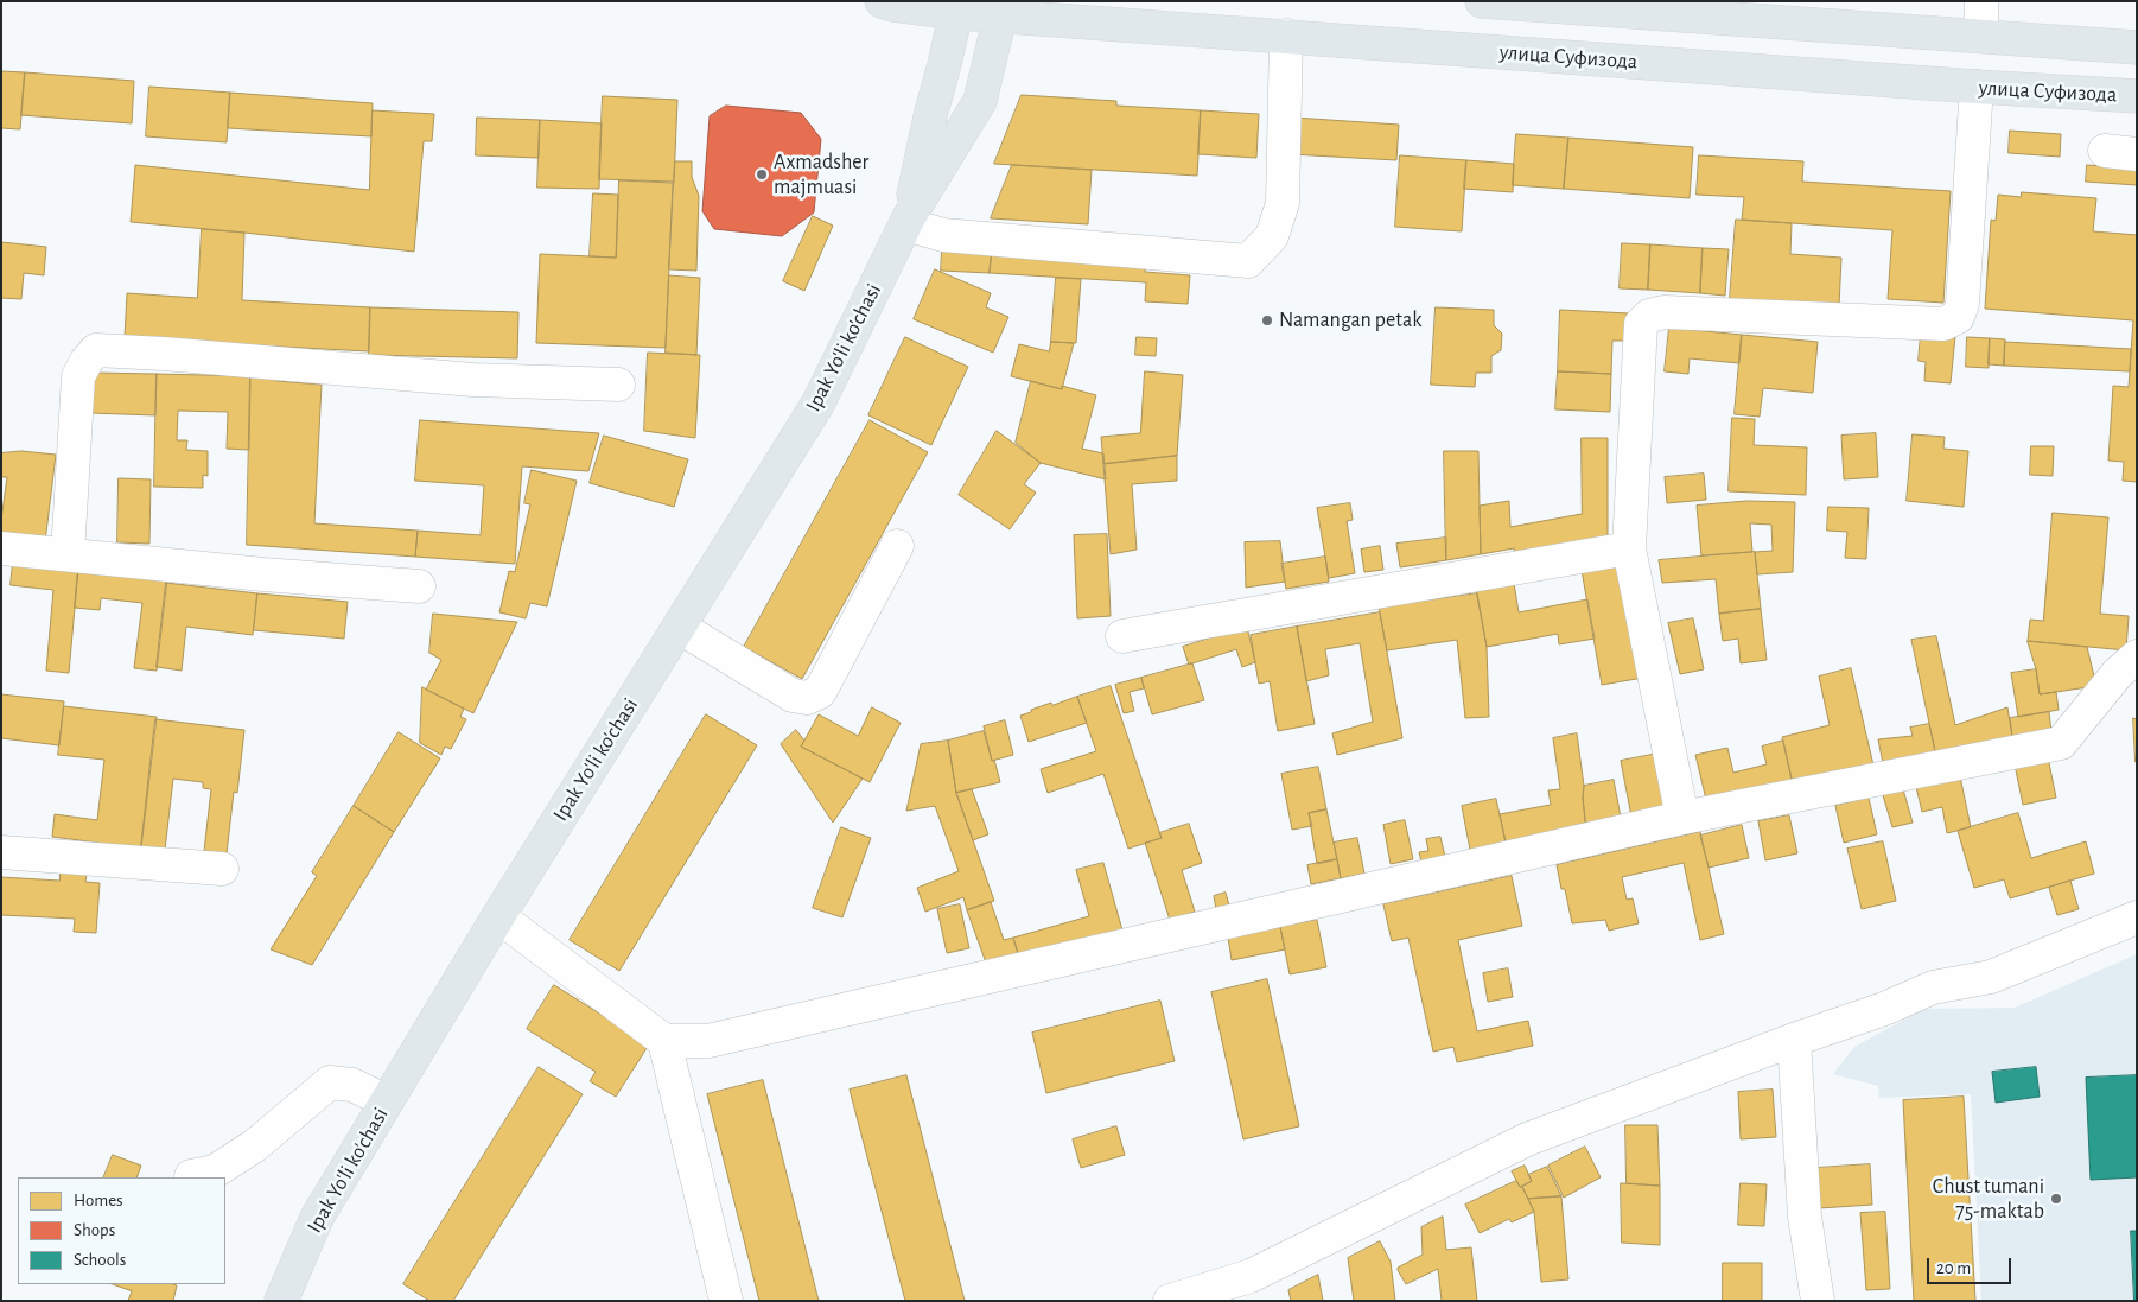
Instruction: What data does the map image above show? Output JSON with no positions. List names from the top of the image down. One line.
{"streets":{"main road":["улица Суфизода","Ipak Yo'li ko'chasi"]},"crossings":[["улица Суфизода","Ipak Yo'li ko'chasi"]],"places":["Axmadsher majmuasi","Namangan petak","Chust tumani 75-maktab"],"legend":["Homes","Shops","Schools"],"scale_bar":"20 m"}
